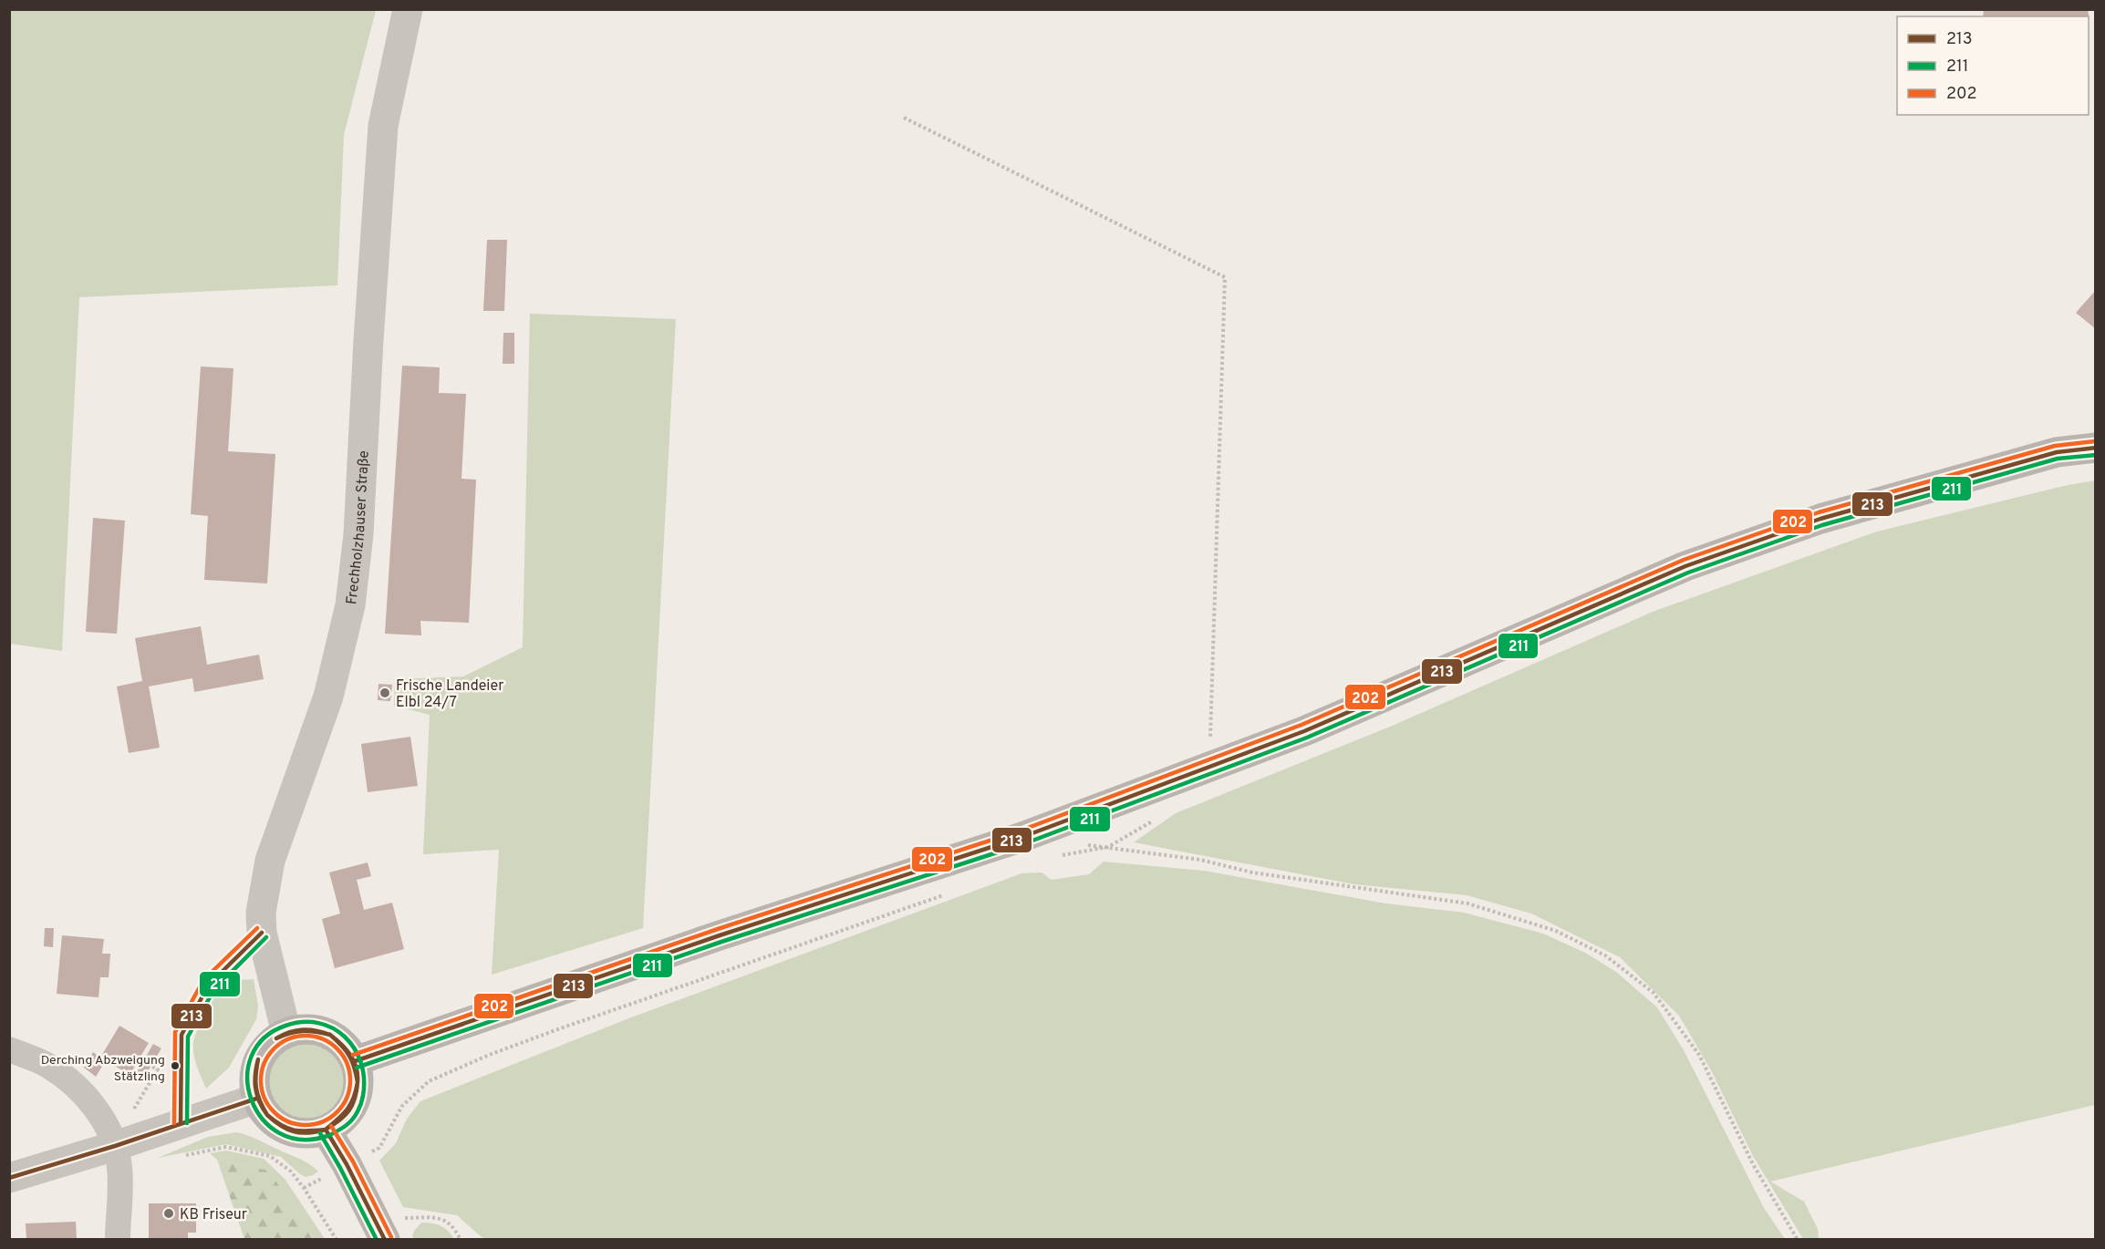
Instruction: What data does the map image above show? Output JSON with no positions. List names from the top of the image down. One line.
{"streets":{"street":["Frechholzhauser Straße"]},"places":["Frische Landeier Elbl 24/7","Derching Abzweigung Stätzling","KB Friseur"],"lines":["transit line 202","transit line 213","transit line 211"],"legend":["213","211","202"]}
